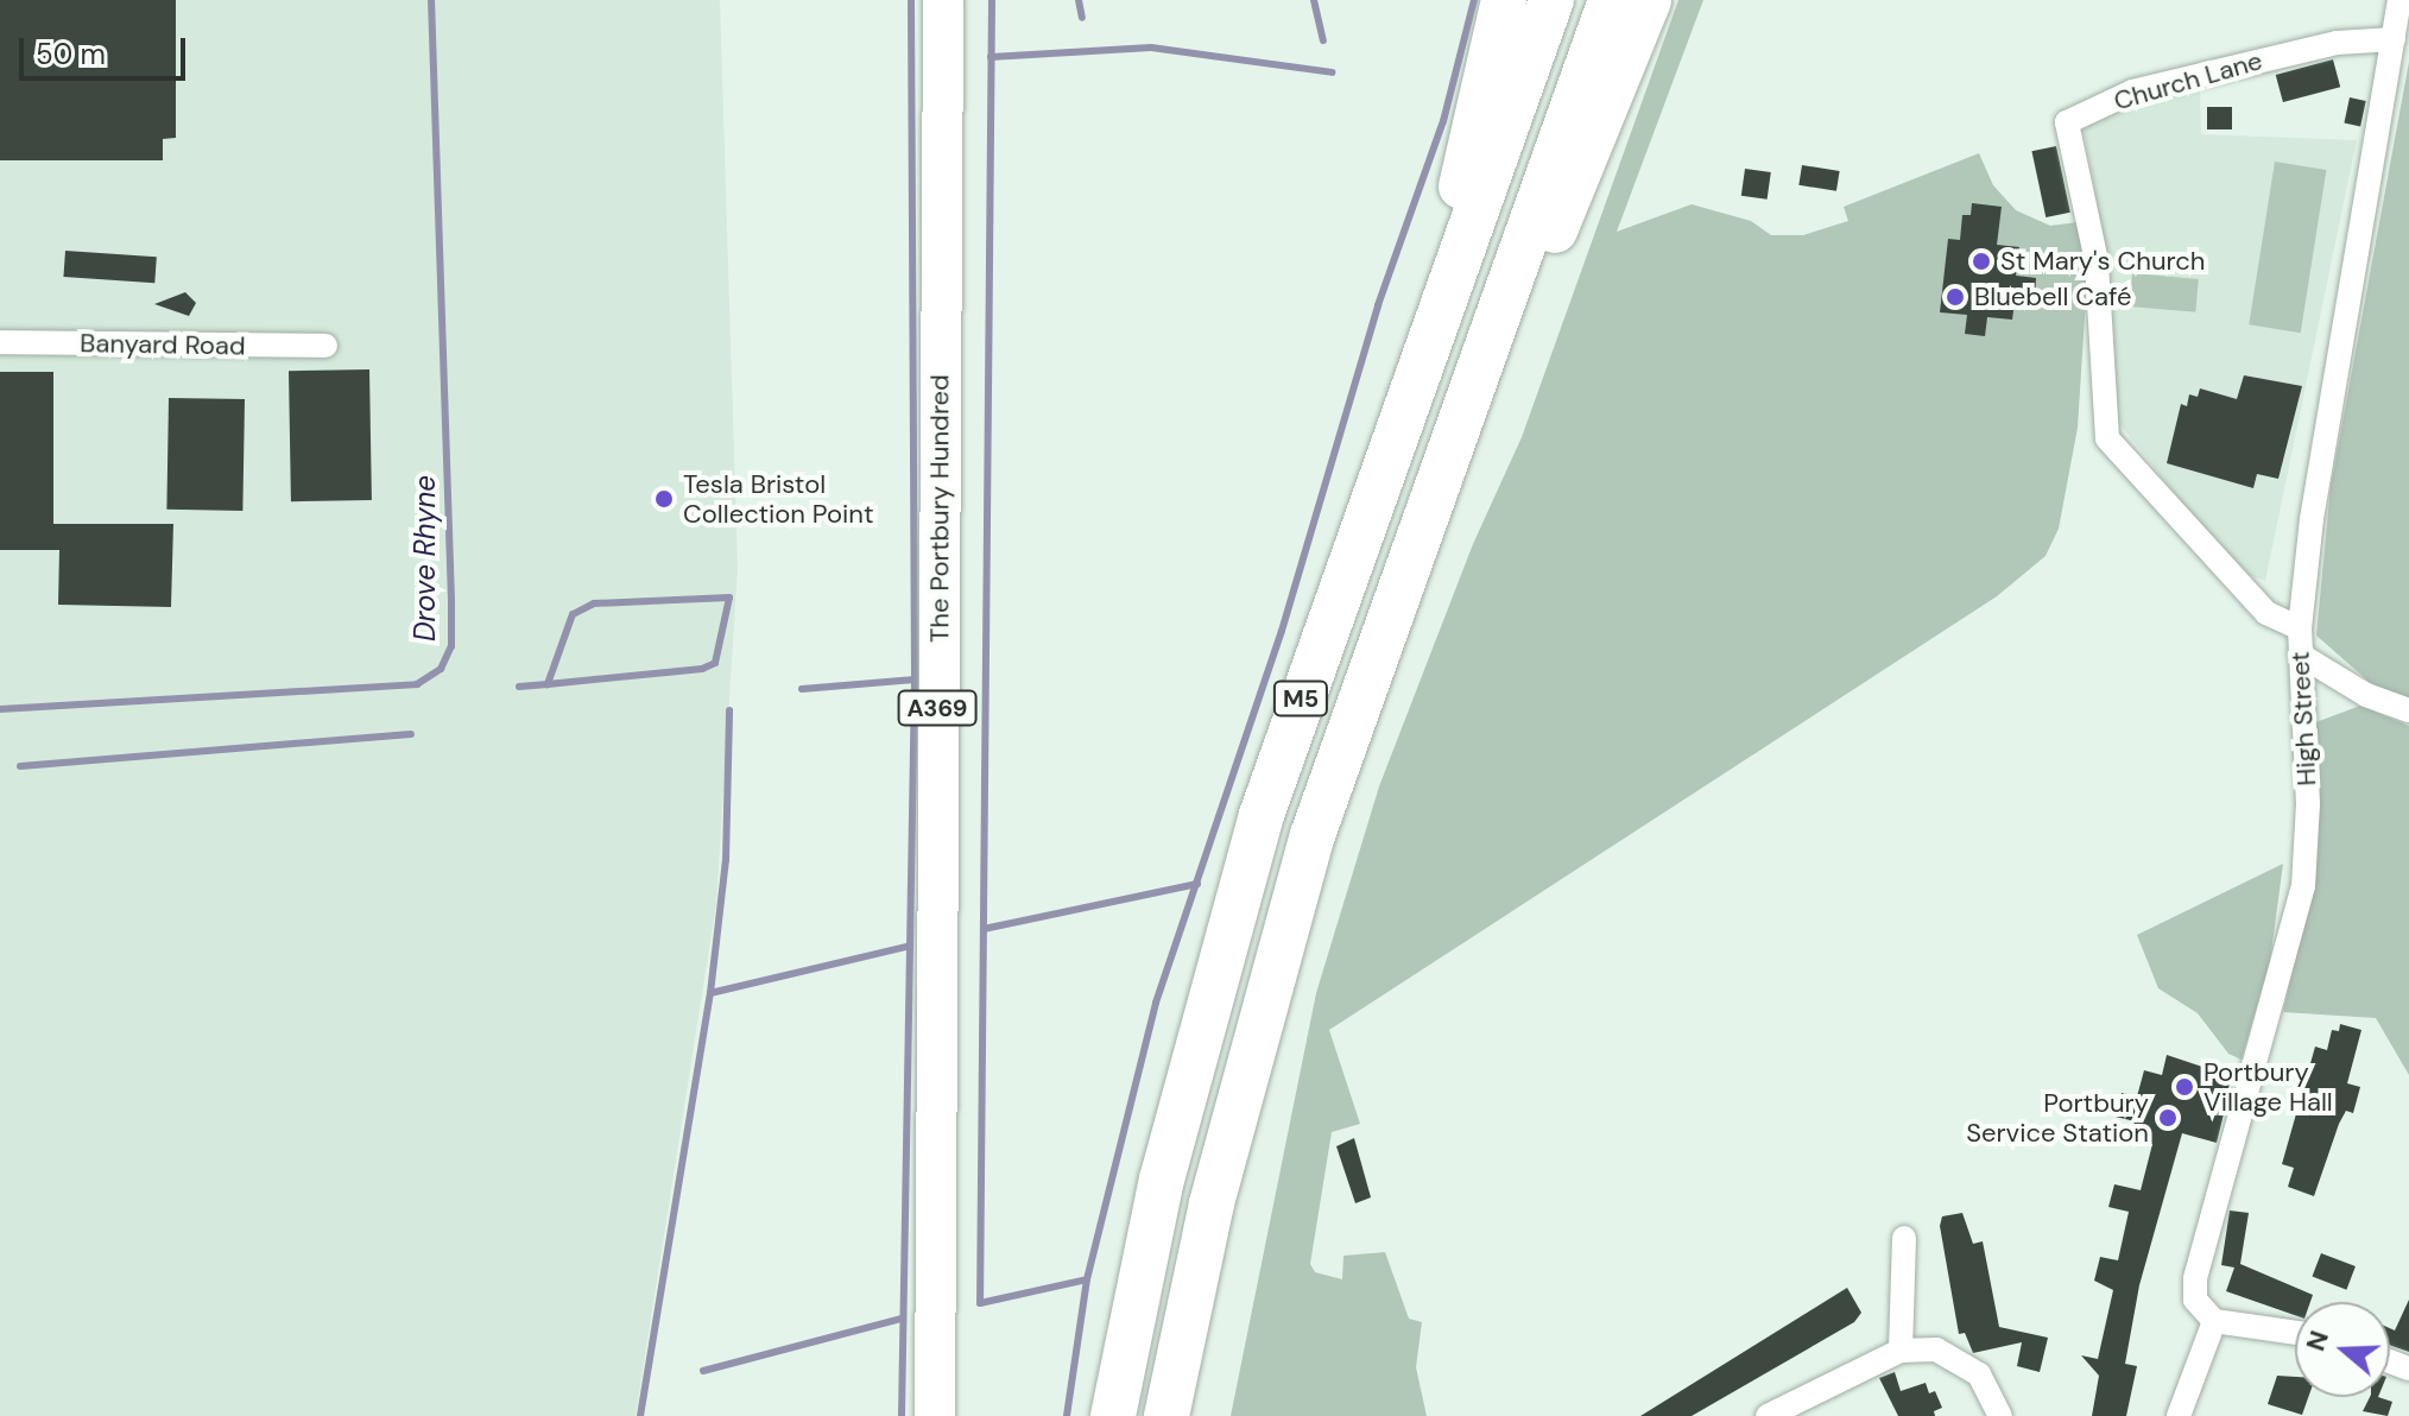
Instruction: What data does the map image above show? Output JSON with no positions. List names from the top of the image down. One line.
{"streets":{"highway":["M5"],"main road":["The Portbury Hundred","A369"],"street":["Church Lane","Banyard Road","High Street"]},"crossings":[["Church Lane","High Street"]],"water":["Drove Rhyne"],"places":["St Mary's Church","Bluebell Café","Tesla Bristol Collection Point","Portbury Village Hall","Portbury Service Station"],"scale_bar":"50 m","north":"left"}
